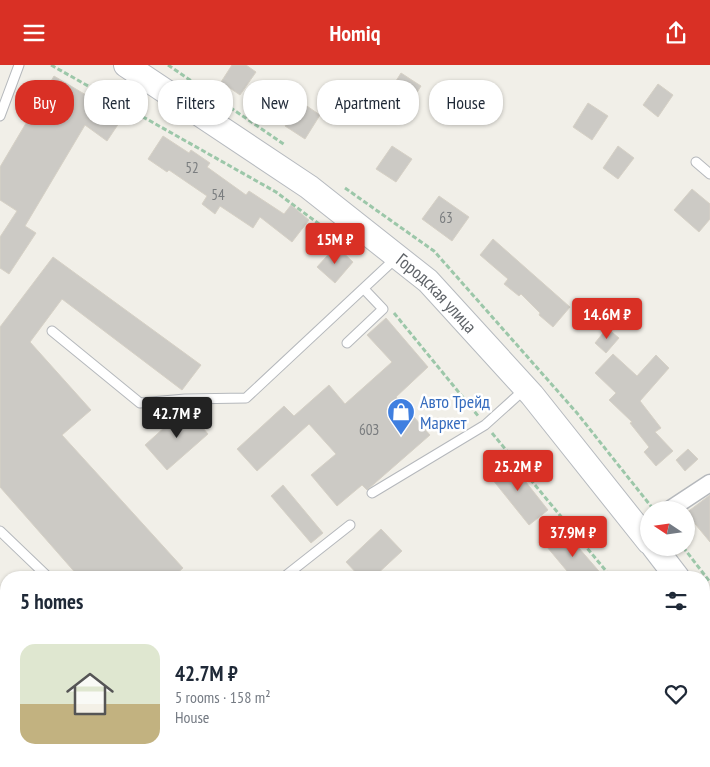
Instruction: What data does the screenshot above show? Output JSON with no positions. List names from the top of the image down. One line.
{"streets":{"main road":["Городская улица"]},"places":{"shop":["Авто Трейд Маркет"]},"house_numbers":["52","54","63","60З"],"north":"left","page":{"header":"Homiq","chip":["Buy","Rent","Filters","New","Apartment","House"],"price":["15M ₽","14.6M ₽","42.7M ₽","25.2M ₽","37.9M ₽"],"heading":"5 homes","list":[{"name":"42.7M ₽","note":"5 rooms · 158 m² · House"}]}}
